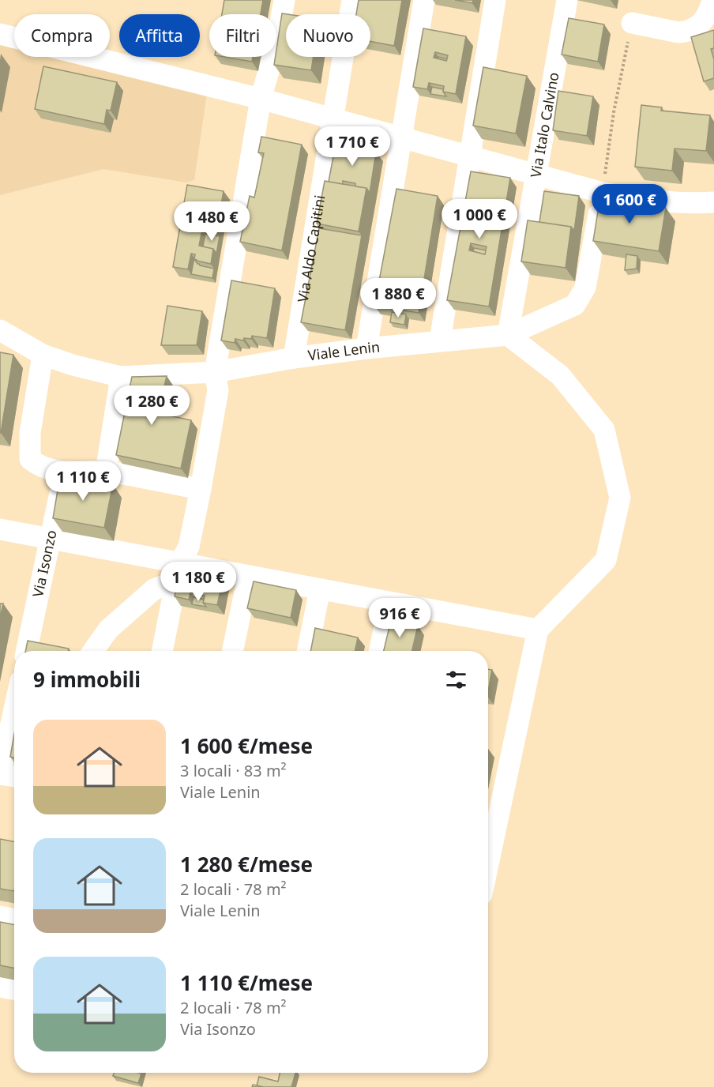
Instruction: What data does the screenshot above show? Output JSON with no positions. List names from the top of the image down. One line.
{"streets":{"street":["Via Italo Calvino","Via Aldo Capitini","Viale Lenin","Via Isonzo"]},"crossings":[["Via Italo Calvino","Viale Lenin"],["Via Aldo Capitini","Viale Lenin"]],"page":{"chip":["Compra","Affitta","Filtri","Nuovo"],"price":["1 710 €","1 600 €","1 000 €","1 480 €","1 880 €","1 280 €","1 110 €","1 180 €","916 €"],"heading":"9 immobili","list":[{"name":"1 600 €/mese","note":"3 locali · 83 m² · Viale Lenin"},{"name":"1 280 €/mese","note":"2 locali · 78 m² · Viale Lenin"},{"name":"1 110 €/mese","note":"2 locali · 78 m² · Via Isonzo"}]}}
